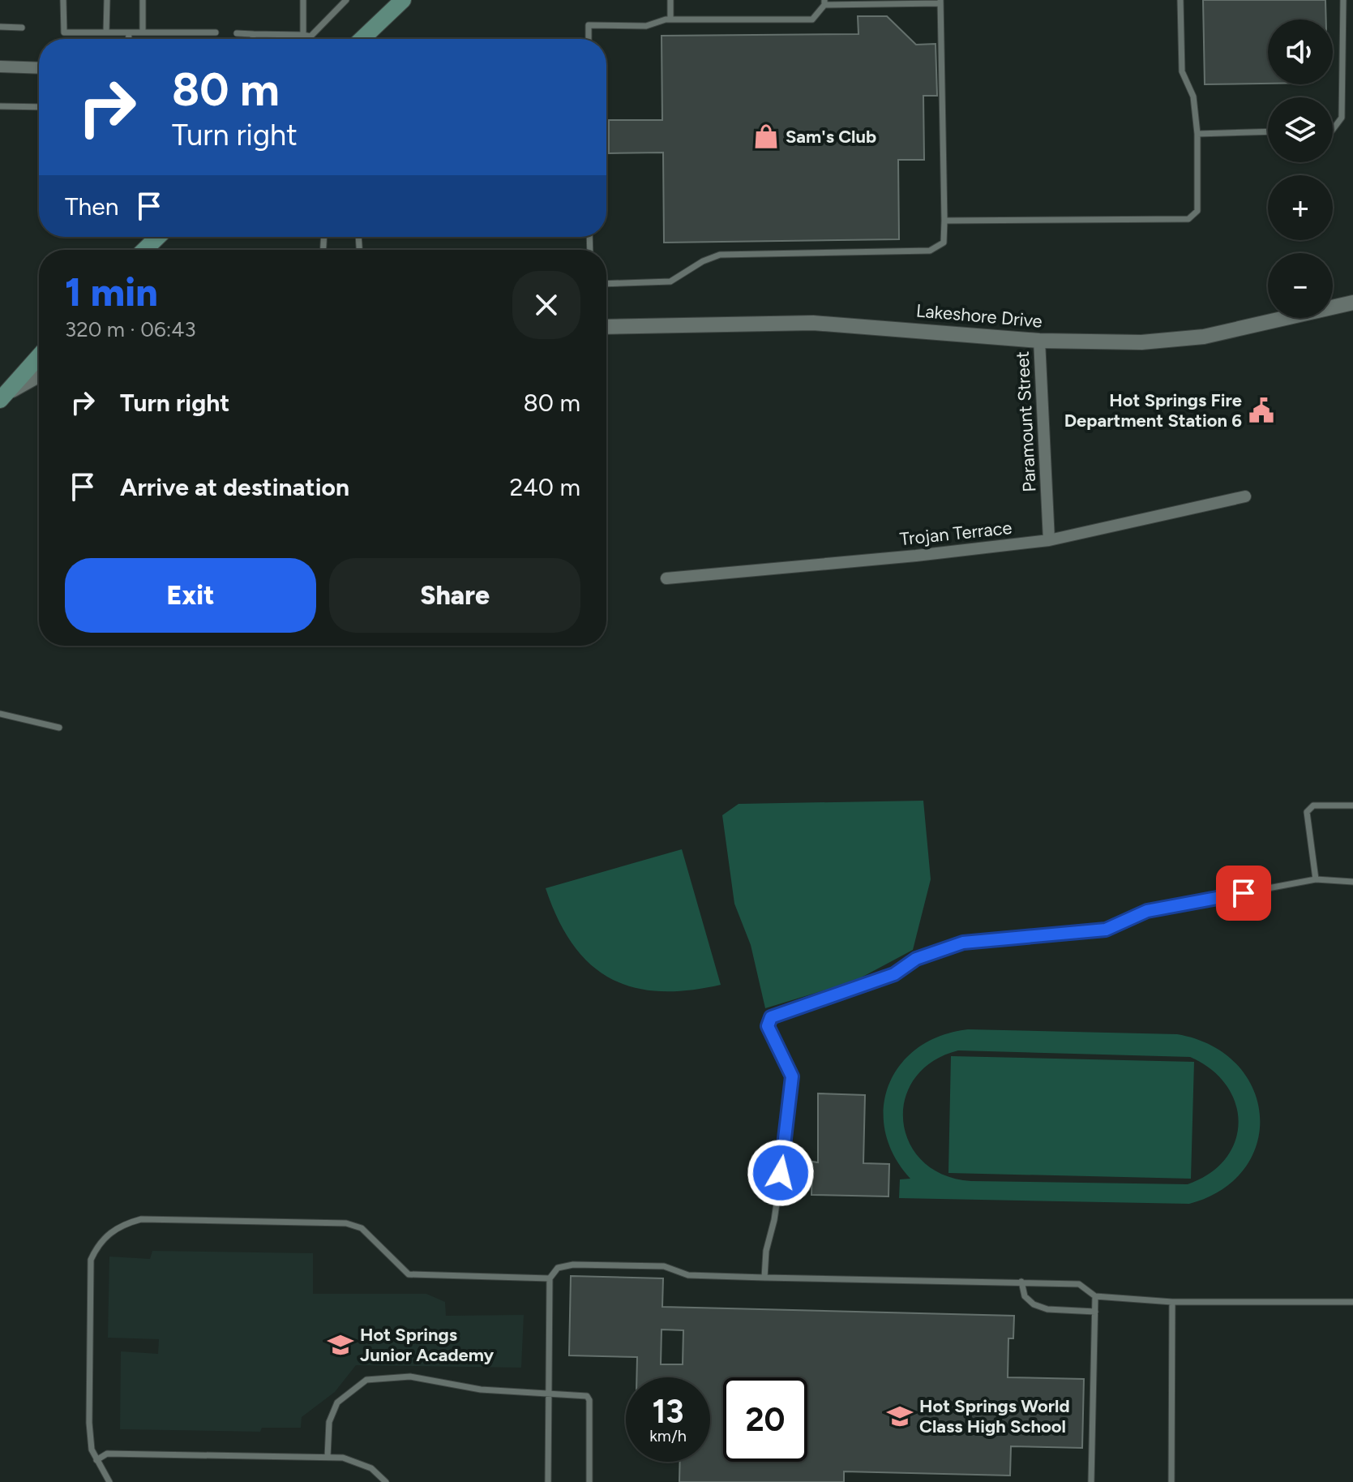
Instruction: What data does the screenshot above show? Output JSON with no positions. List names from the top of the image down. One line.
{"streets":{"street":["Lakeshore Drive","Paramount Street","Trojan Terrace"]},"crossings":[["Lakeshore Drive","Paramount Street"],["Paramount Street","Trojan Terrace"]],"places":{"shop":["Sam's Club"],"public building":["Hot Springs Fire Department Station 6"],"school or university":["Hot Springs Junior Academy","Hot Springs World Class High School"]},"page":{"map_buttons":["+","−"],"turn":["80 m","Turn right"],"then":"Then","heading":["1 min","320 m · 06:43"],"list":[{"name":"Turn right","value":"80 m"},{"name":"Arrive at destination","value":"240 m"}],"buttons":["Exit","Share"],"speed":"13 km/h","limit":"20"}}
